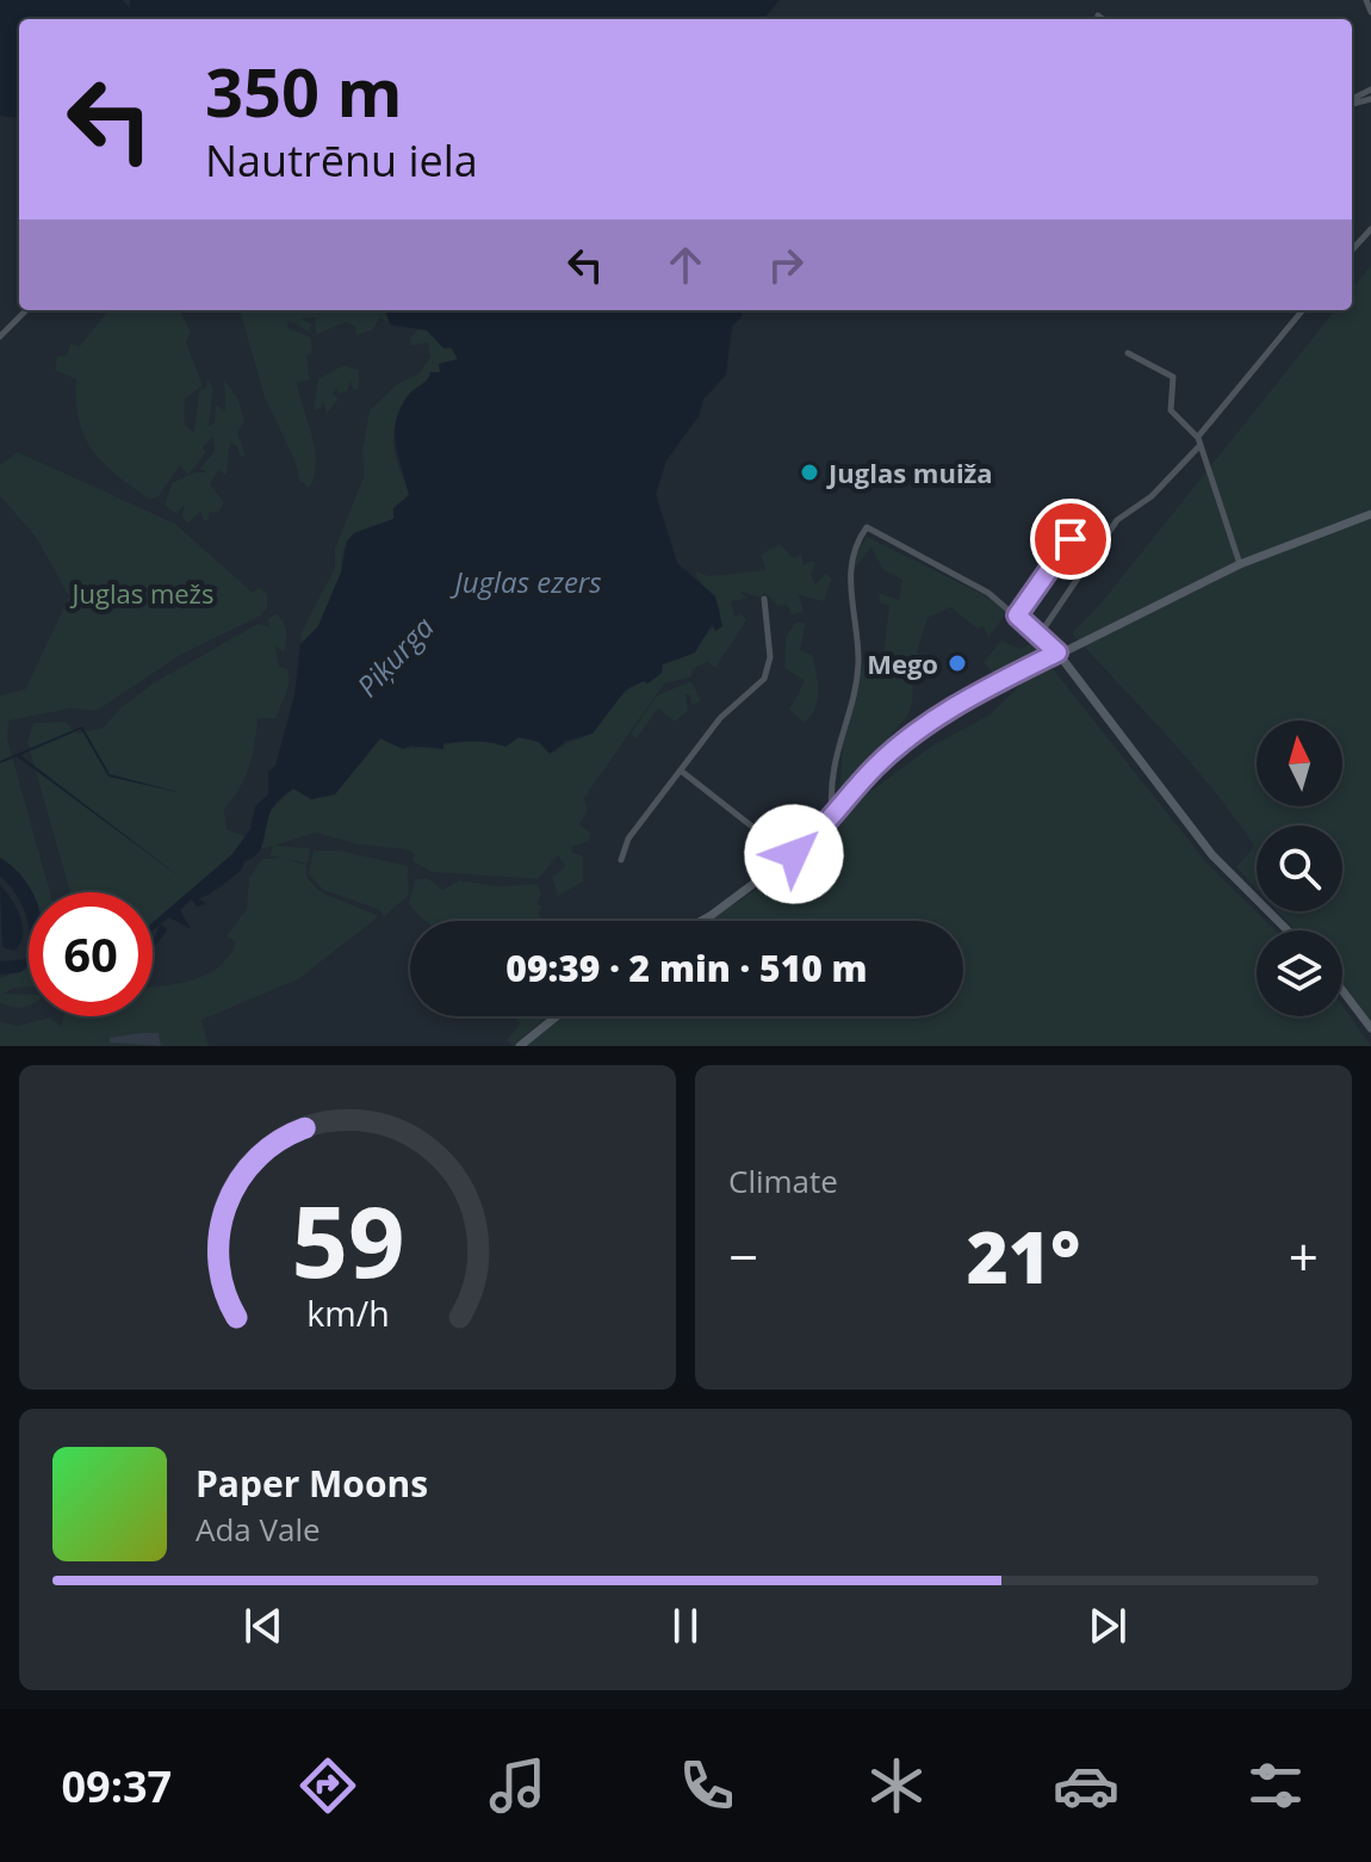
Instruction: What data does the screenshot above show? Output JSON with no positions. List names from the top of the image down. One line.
{"water":["Juglas ezers","Piķurga"],"parks":["Juglas mežs"],"places":["Juglas muiža","Mego"],"north":"top","page":{"turn":["350 m","Nautrēnu iela"],"limit":"60","trip":"09:39 · 2 min · 510 m","tile":"Climate","heat":["−","21°","+"],"song":["Paper Moons","Ada Vale"],"tabs":"09:37","gauge":["59","km/h"]}}
